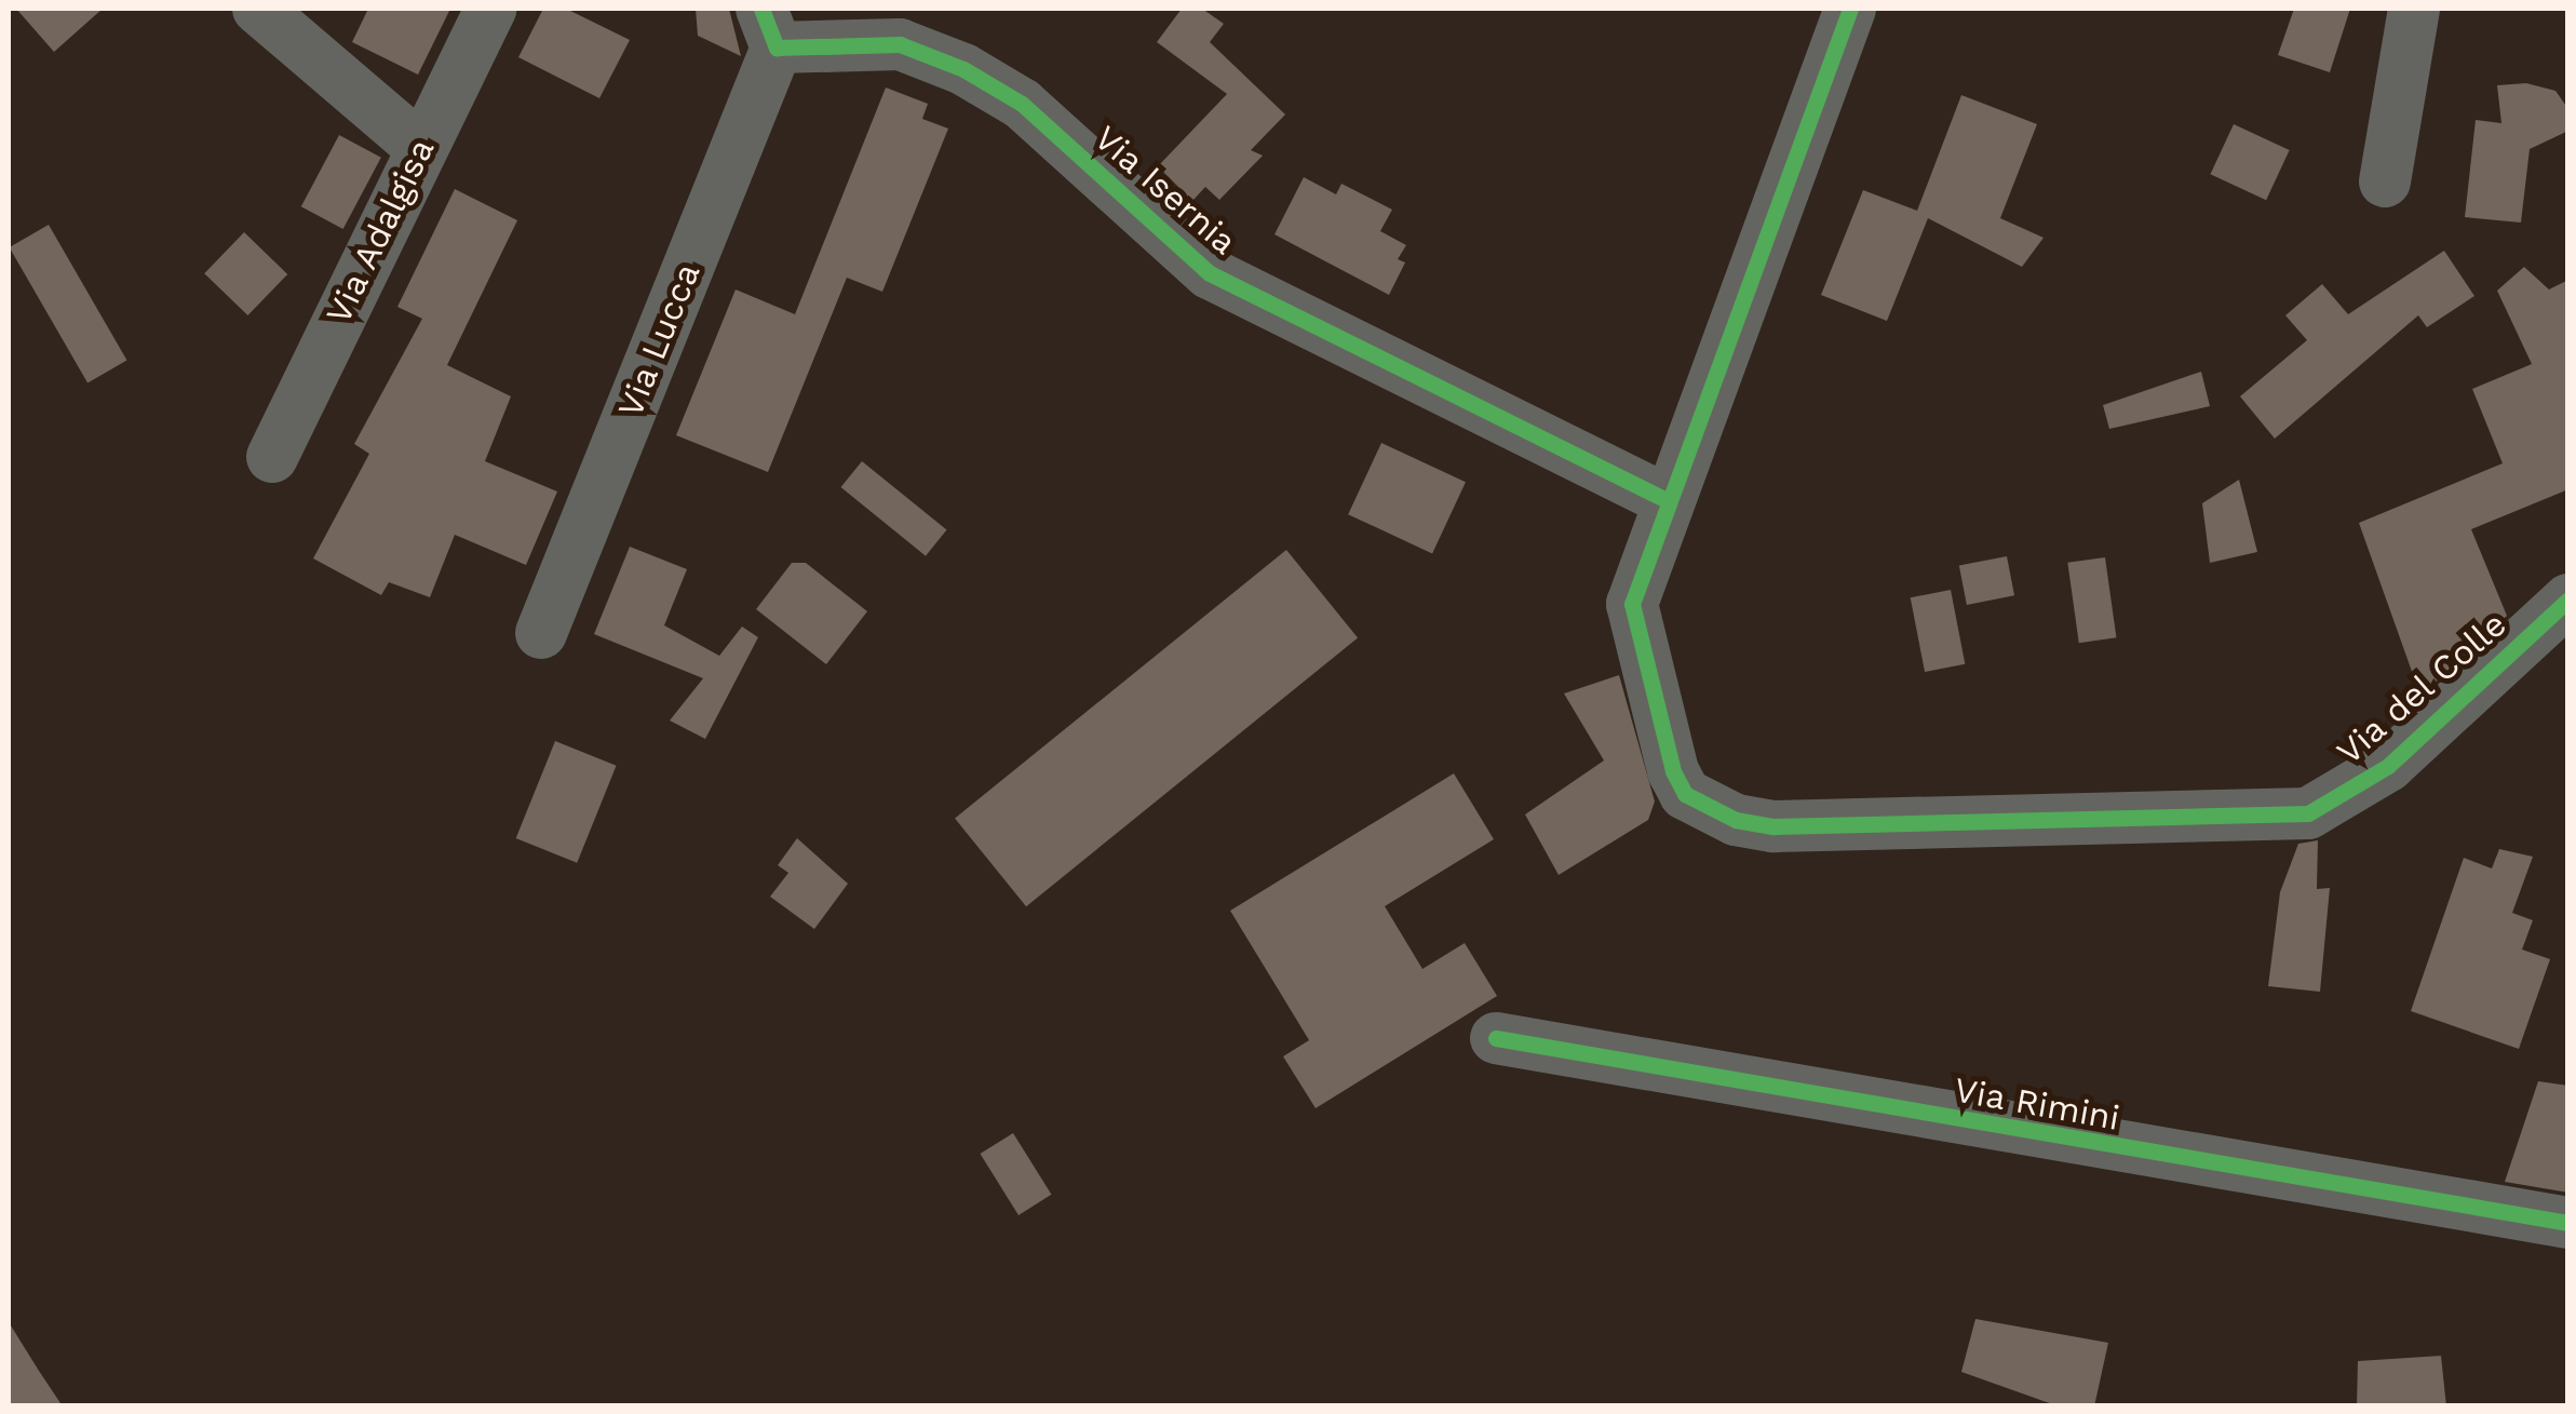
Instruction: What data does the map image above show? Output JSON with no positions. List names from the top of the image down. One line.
{"streets":{"street":["Via Isernia","Via Adalgisa","Via Lucca","Via del Colle","Via Rimini"]},"crossings":[["Via Isernia","Via Lucca"],["Via Isernia","Via del Colle"]]}
